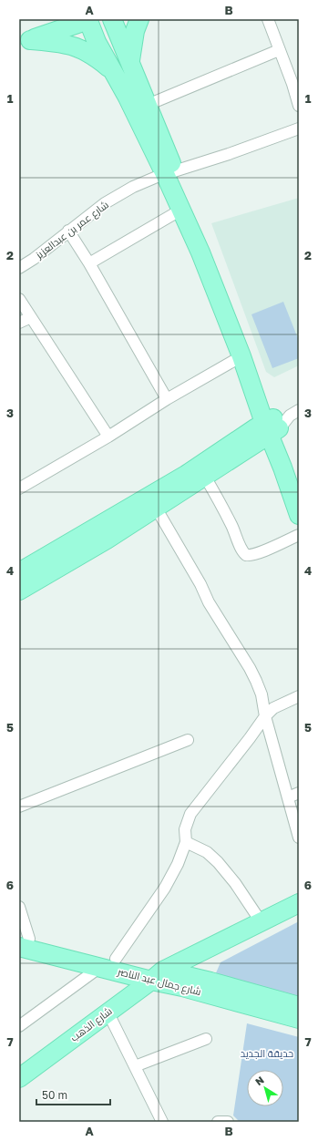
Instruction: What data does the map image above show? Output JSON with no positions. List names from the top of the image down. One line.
{"streets":{"main road":["شارع جمال عبد الناصر","شارع الذهب"],"street":["شارع عمر بن عبدالعزيز"]},"crossings":[["شارع جمال عبد الناصر","شارع الذهب"]],"parks":["حديقة الجديد"],"scale_bar":"50 m","north":"top left","grid":{"columns":["A","B"],"rows":["1","2","3","4","5","6","7"]}}
